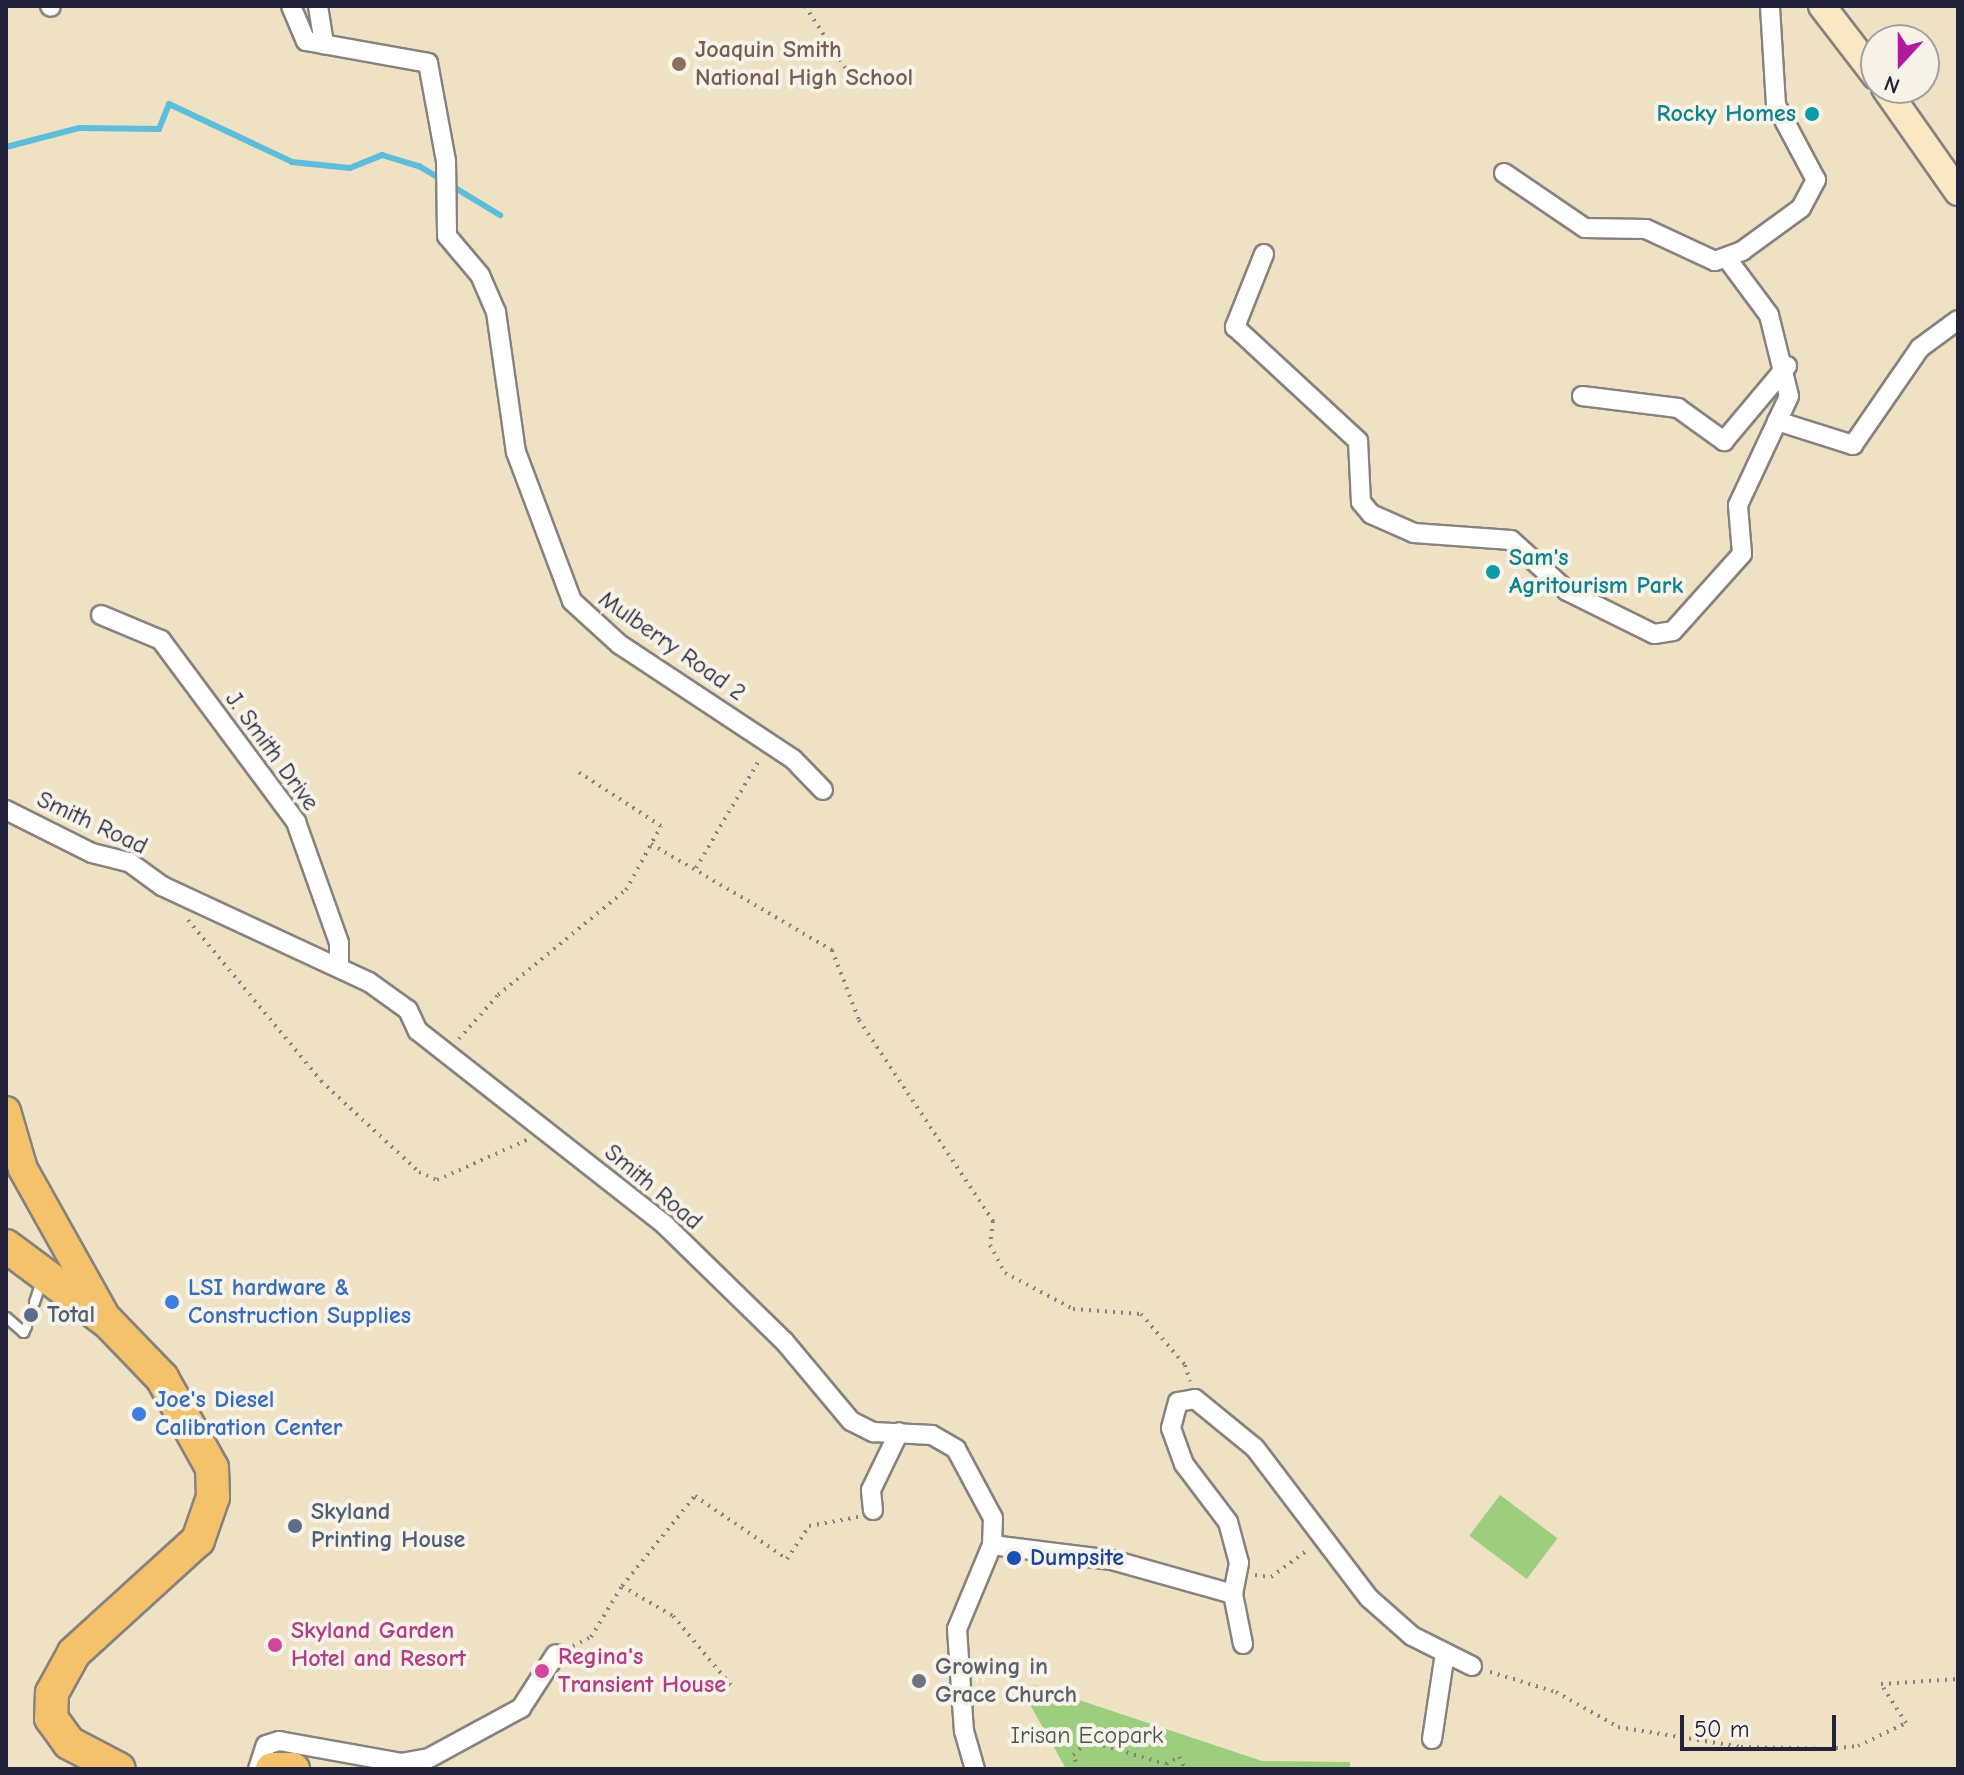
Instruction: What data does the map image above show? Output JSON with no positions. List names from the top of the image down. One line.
{"streets":{"street":["Mulberry Road 2","J. Smith Drive","Smith Road"]},"crossings":[["J. Smith Drive","Smith Road"]],"parks":["Irisan Ecopark"],"places":["Joaquin Smith National High School","Rocky Homes","Sam's Agritourism Park","LSI hardware & Construction Supplies","Total","Joe's Diesel Calibration Center","Skyland Printing House","Dumpsite","Skyland Garden Hotel and Resort","Regina's Transient House","Growing in Grace Church"],"scale_bar":"50 m","north":"bottom"}
